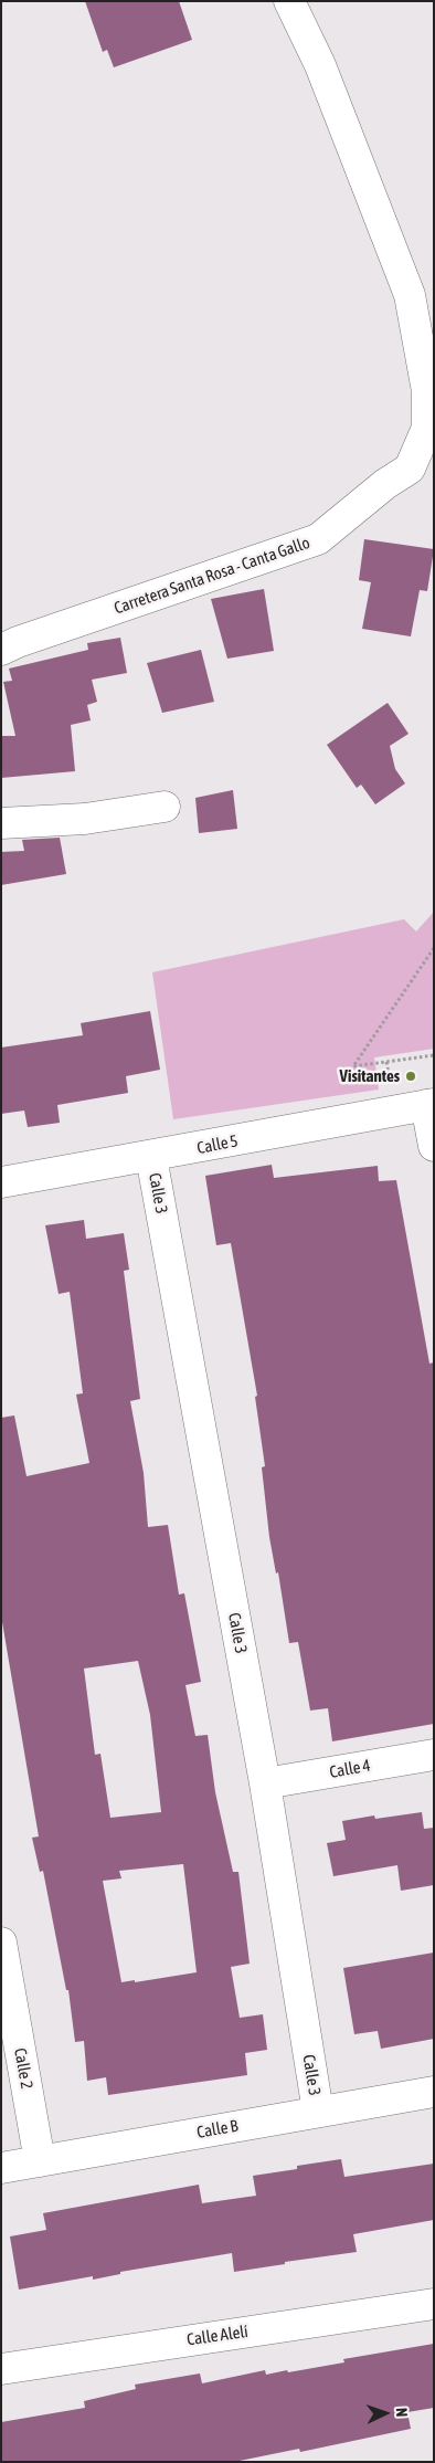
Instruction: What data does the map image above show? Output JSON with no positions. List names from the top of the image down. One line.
{"streets":{"street":["Carretera Santa Rosa - Canta Gallo","Calle 5","Calle 3","Calle 4","Calle 2","Calle B","Calle Alelí"]},"crossings":[["Calle 5","Calle 3"],["Calle 3","Calle 4"],["Calle 3","Calle B"],["Calle 2","Calle B"]],"places":["Visitantes"],"north":"right"}
